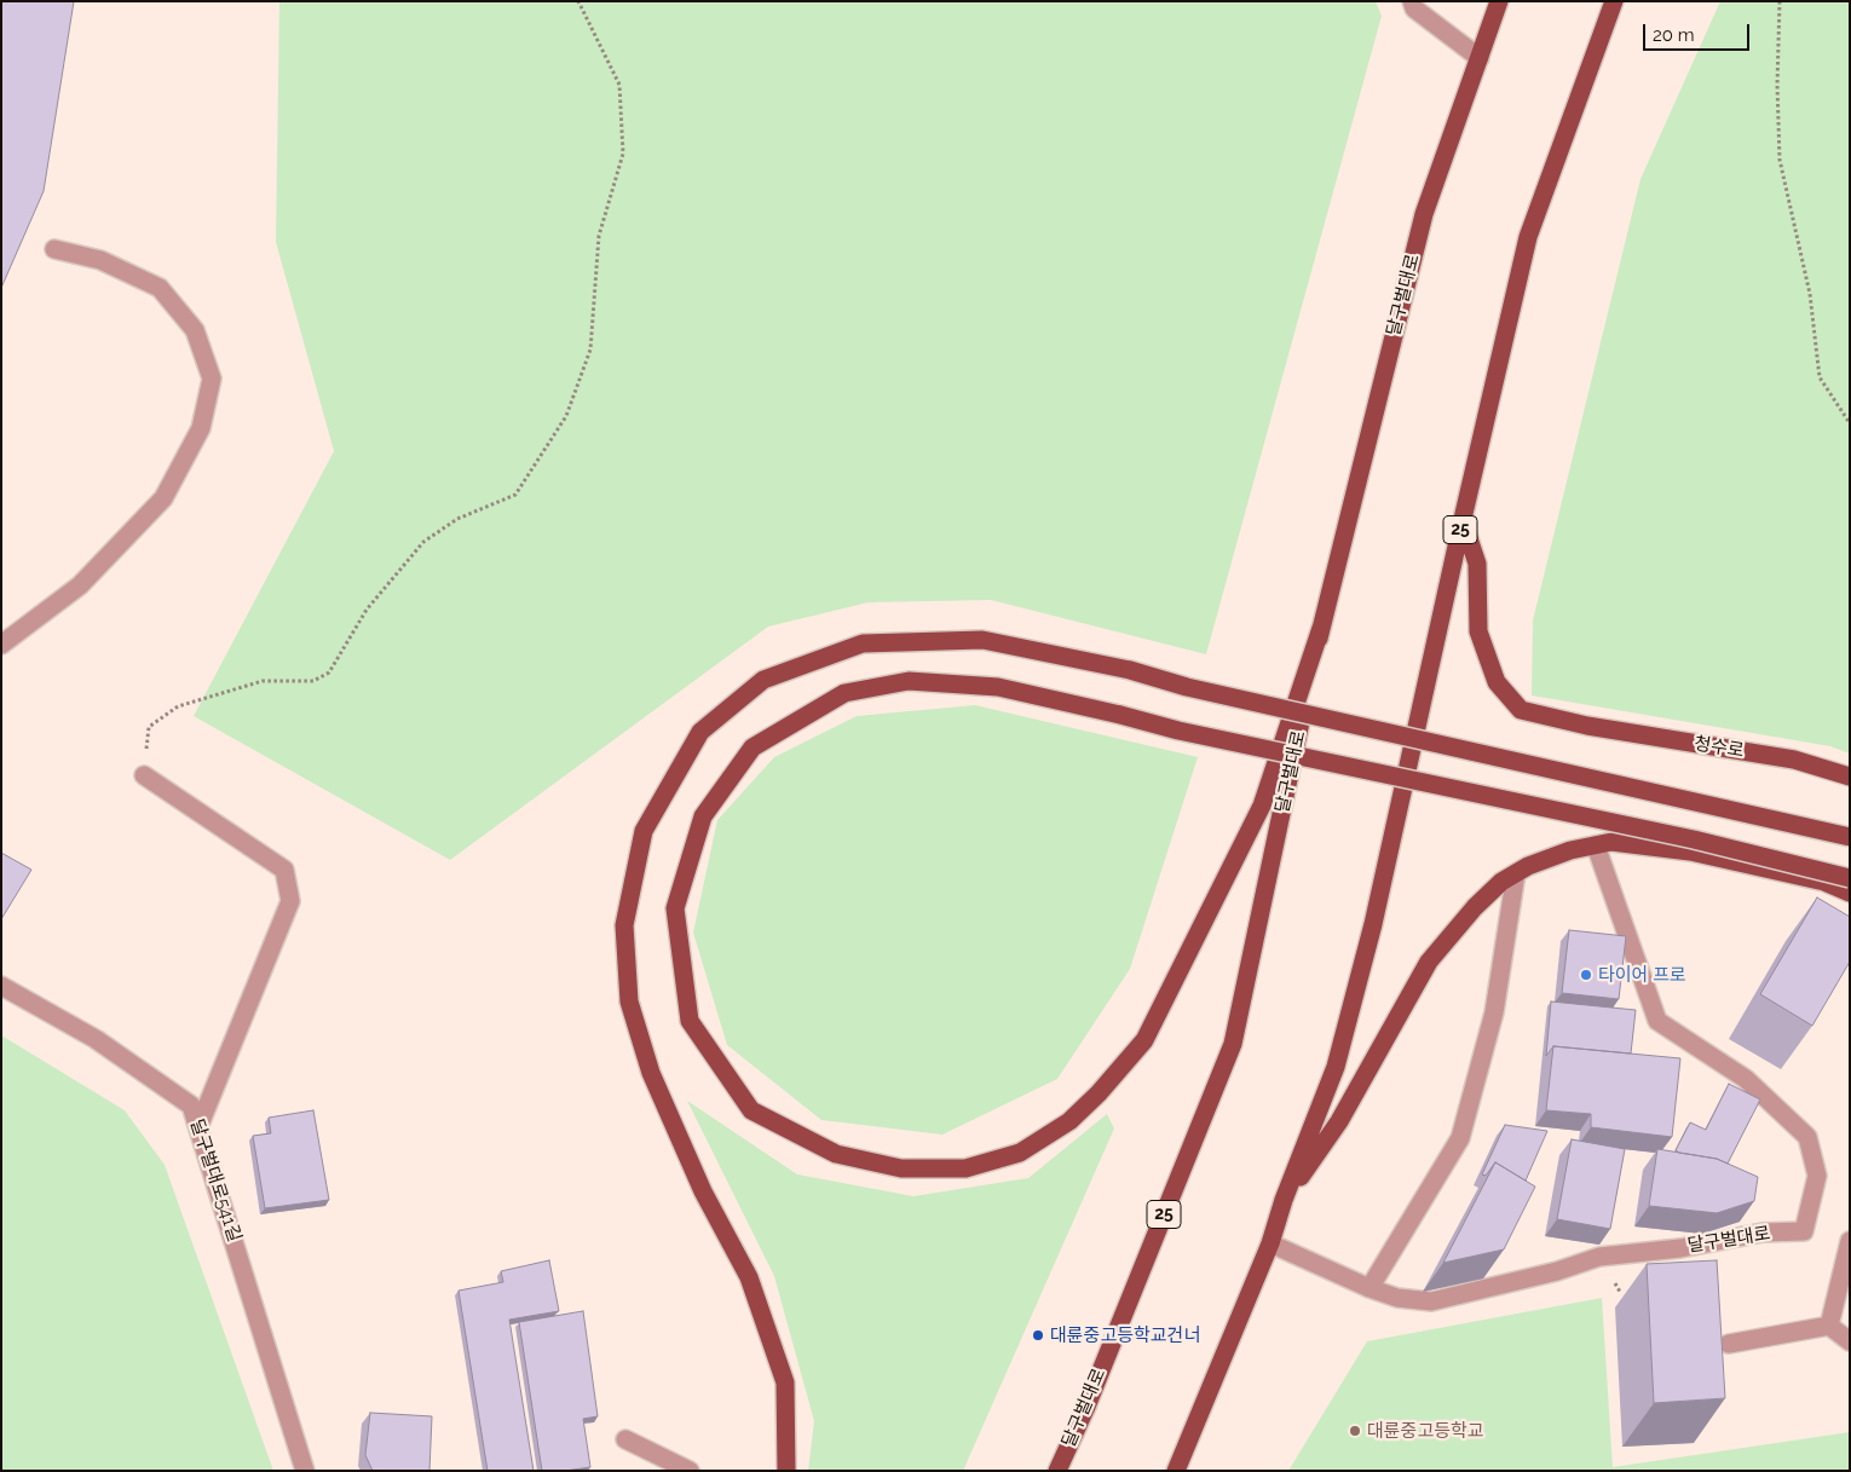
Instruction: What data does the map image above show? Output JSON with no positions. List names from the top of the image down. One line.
{"streets":{"main road":["달구벌대로","25","청수로"],"street":["달구벌대로541길"]},"crossings":[["달구벌대로","25"],["25","청수로"]],"places":["타이어 프로","대륜중고등학교건너","대륜중고등학교"],"scale_bar":"20 m"}
